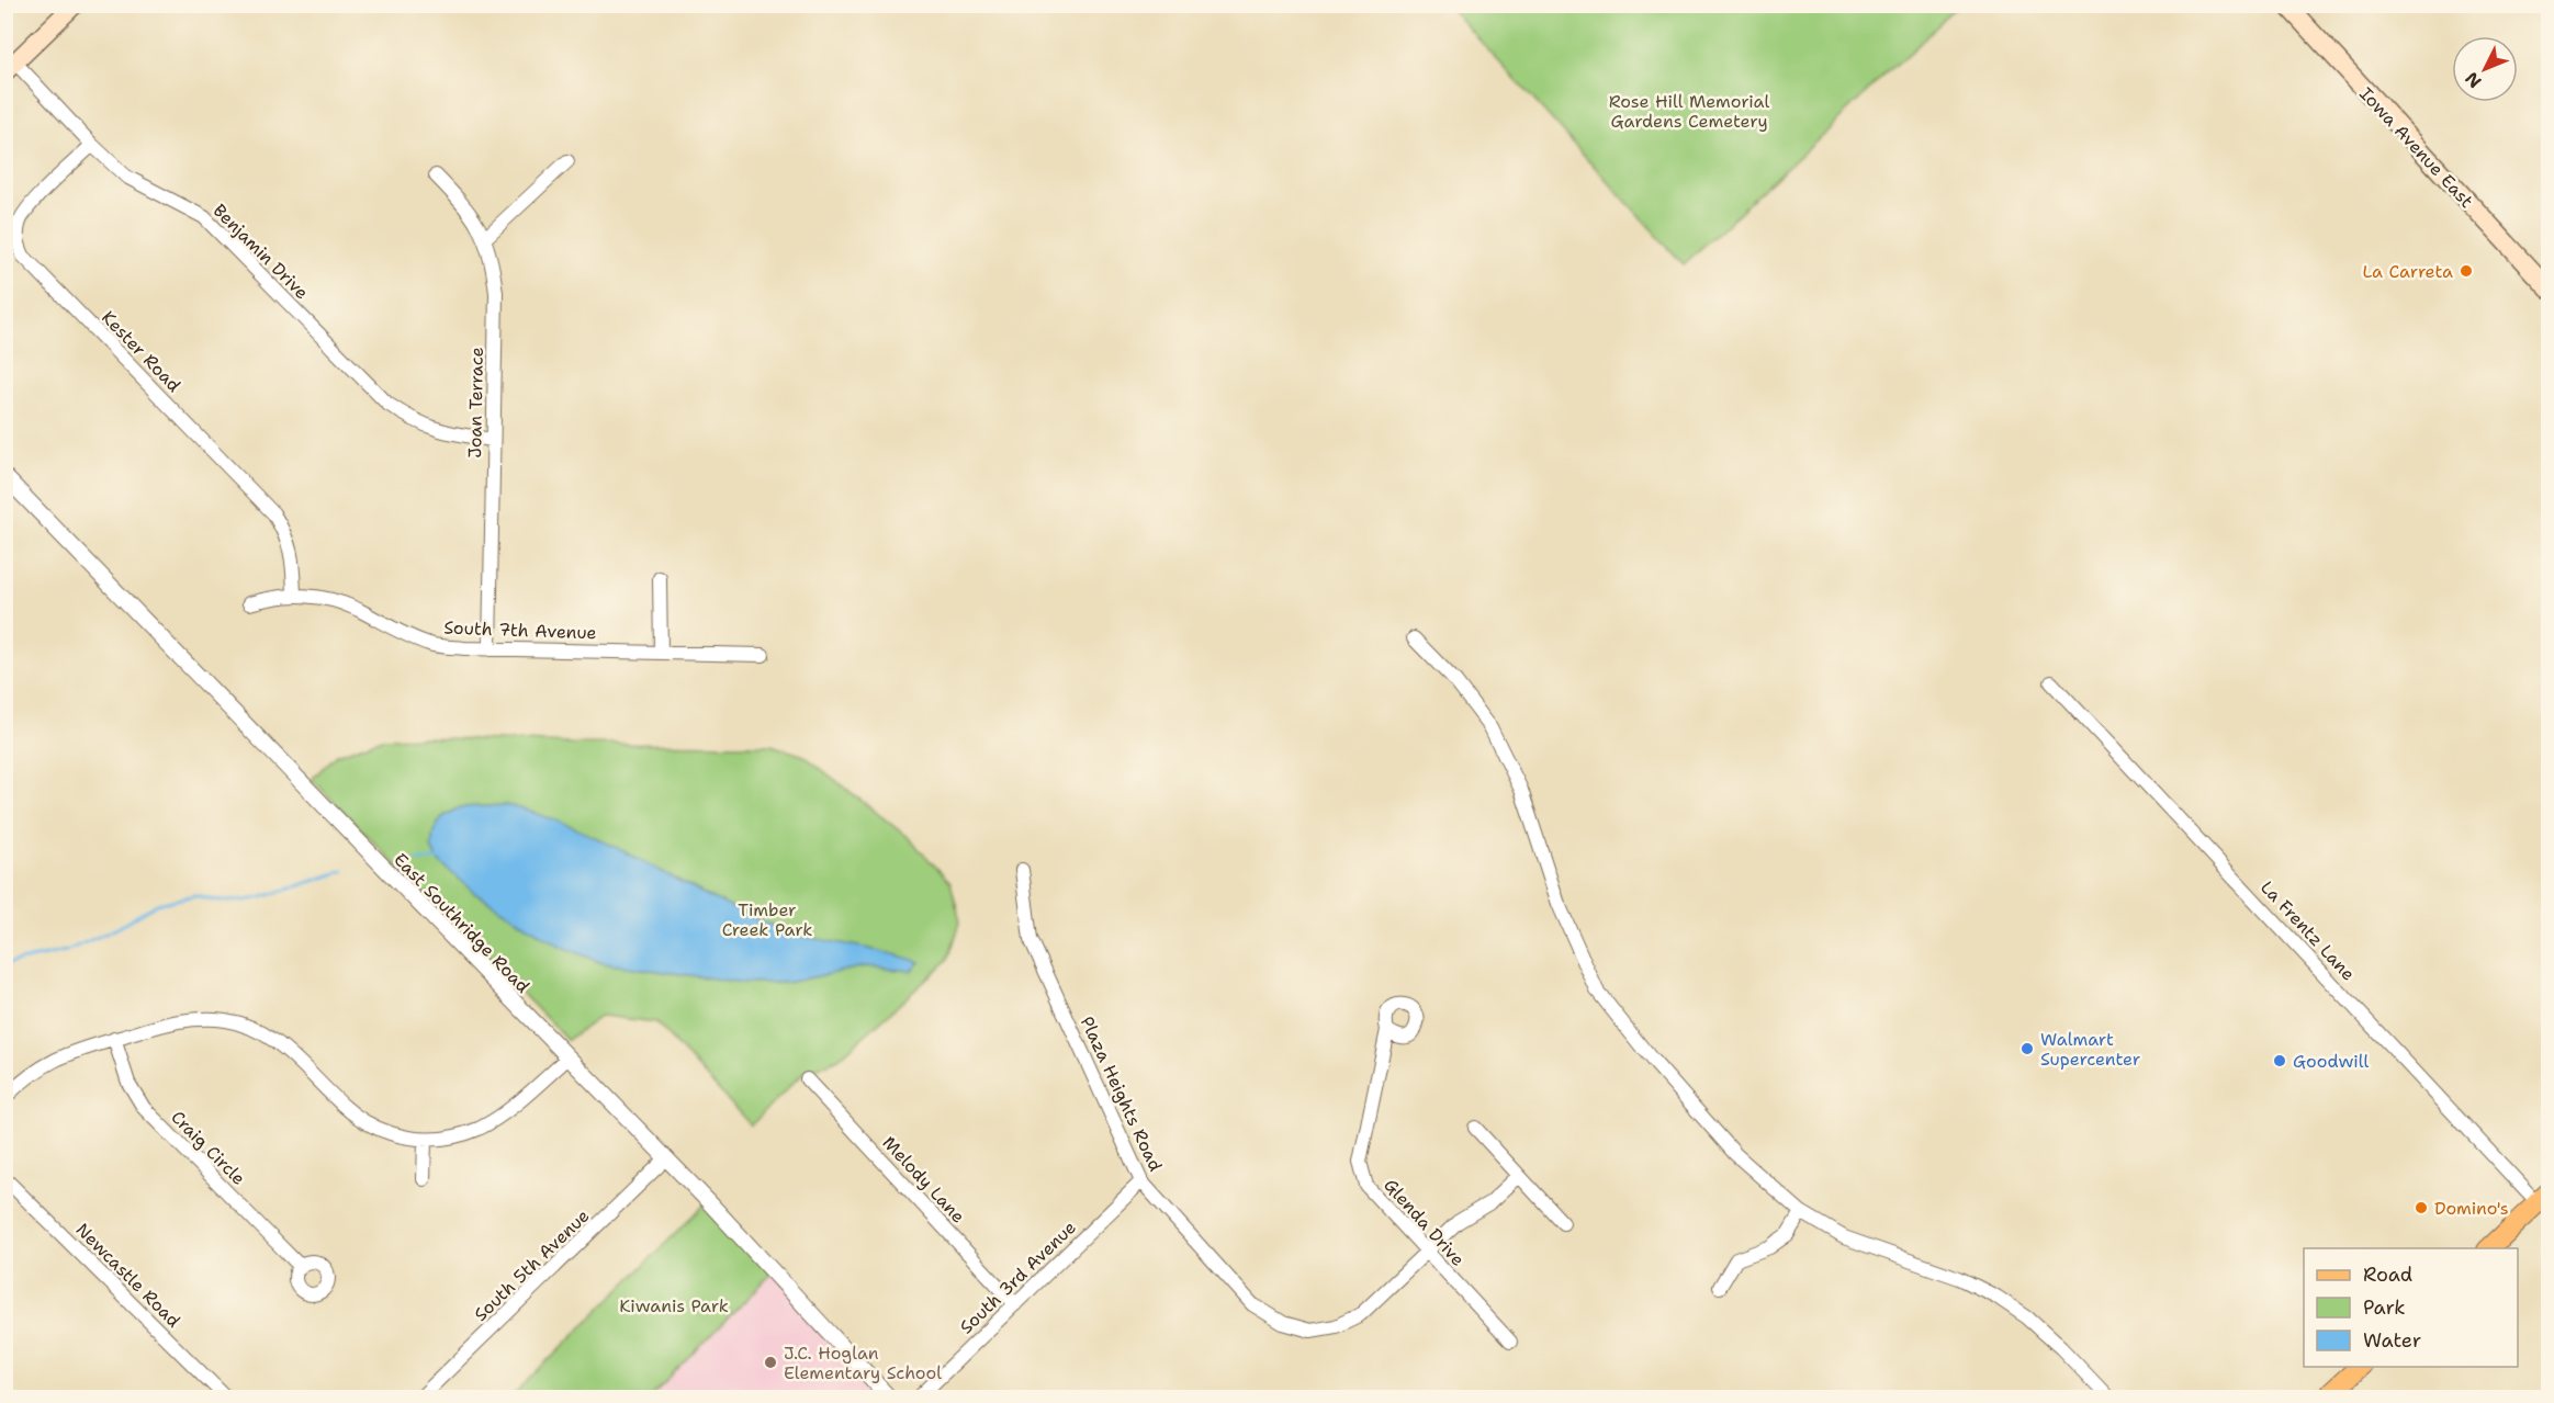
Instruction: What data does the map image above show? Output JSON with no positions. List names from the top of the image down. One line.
{"streets":{"main road":["Iowa Avenue East"],"street":["Benjamin Drive","Kester Road","Joan Terrace","South 7th Avenue","East Southridge Road","La Frentz Lane","Plaza Heights Road","Craig Circle","Melody Lane","Glenda Drive","South 5th Avenue","Newcastle Road","South 3rd Avenue"]},"crossings":[["Benjamin Drive","Kester Road"],["Benjamin Drive","Joan Terrace"],["Kester Road","South 7th Avenue"],["Joan Terrace","South 7th Avenue"],["East Southridge Road","South 5th Avenue"],["Plaza Heights Road","Glenda Drive"],["Plaza Heights Road","South 3rd Avenue"],["Melody Lane","South 3rd Avenue"]],"parks":["Rose Hill Memorial Gardens Cemetery","Timber Creek Park","Kiwanis Park"],"places":["La Carreta","Walmart Supercenter","Goodwill","Domino's","J.C. Hoglan Elementary School"],"legend":["Road","Park","Water"],"north":"bottom left"}
